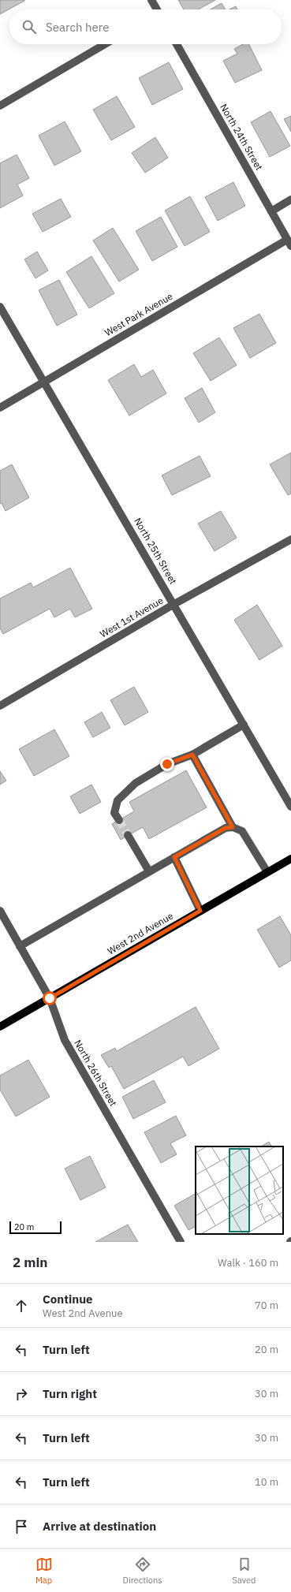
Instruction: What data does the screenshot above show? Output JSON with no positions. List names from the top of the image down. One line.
{"streets":{"main road":["West 2nd Avenue"],"street":["North 24th Street","West Park Avenue","North 25th Street","West 1st Avenue","North 26th Street"]},"crossings":[["North 24th Street","West Park Avenue"],["West Park Avenue","North 25th Street"],["North 25th Street","West 1st Avenue"],["West 2nd Avenue","North 26th Street"]],"scale_bar":"20 m","page":{"search":"Search here","scale":"20 m","heading":["2 min","Walk · 160 m"],"list":[["Continue","West 2nd Avenue","70 m"],["Turn left","20 m"],["Turn right","30 m"],["Turn left","30 m"],["Turn left","10 m"],"Arrive at destination"],"nav":["Map","Directions","Saved"]}}
